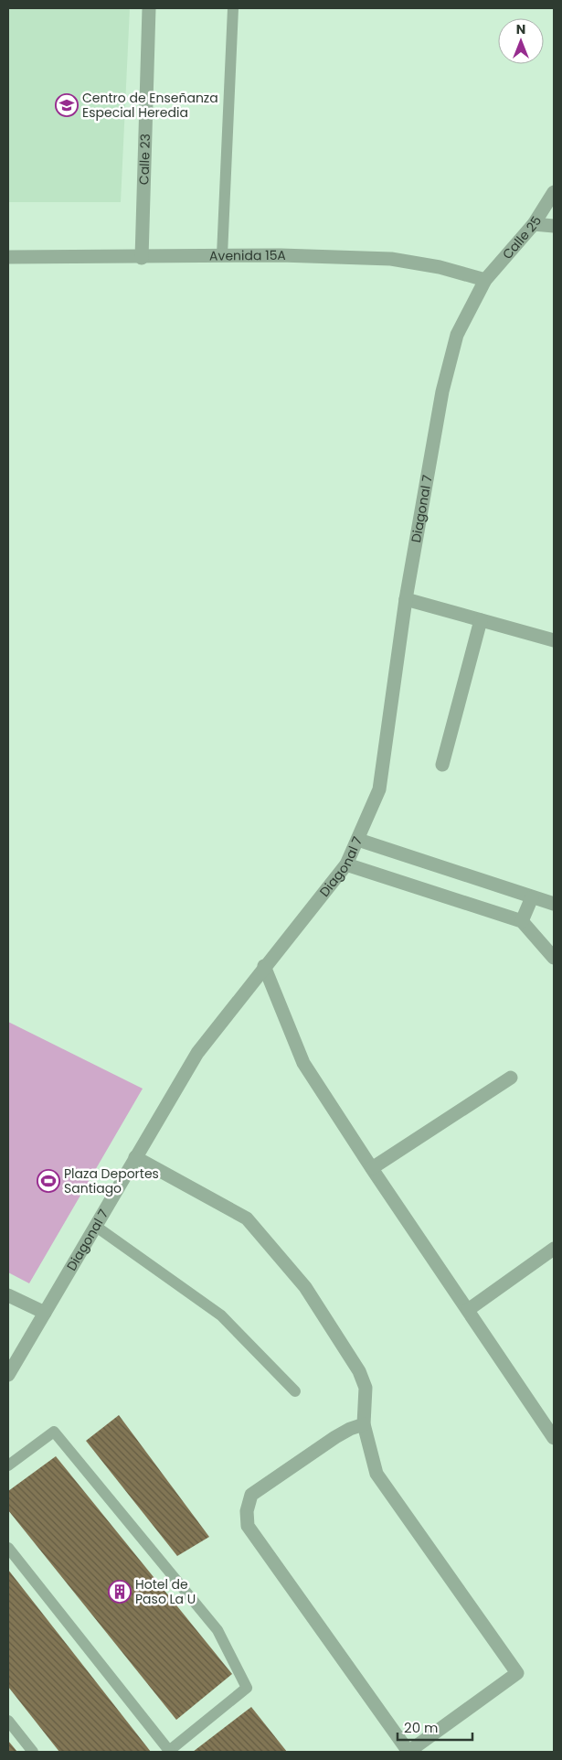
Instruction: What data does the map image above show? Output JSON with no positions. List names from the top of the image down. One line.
{"streets":{"street":["Calle 23","Calle 25","Avenida 15A","Diagonal 7"]},"crossings":[["Calle 23","Avenida 15A"],["Calle 25","Avenida 15A"],["Calle 25","Diagonal 7"],["Avenida 15A","Diagonal 7"]],"places":{"school or university":["Centro de Enseñanza Especial Heredia"],"sports":["Plaza Deportes Santiago"],"building":["Hotel de Paso La U"]},"scale_bar":"20 m","north":"top"}
